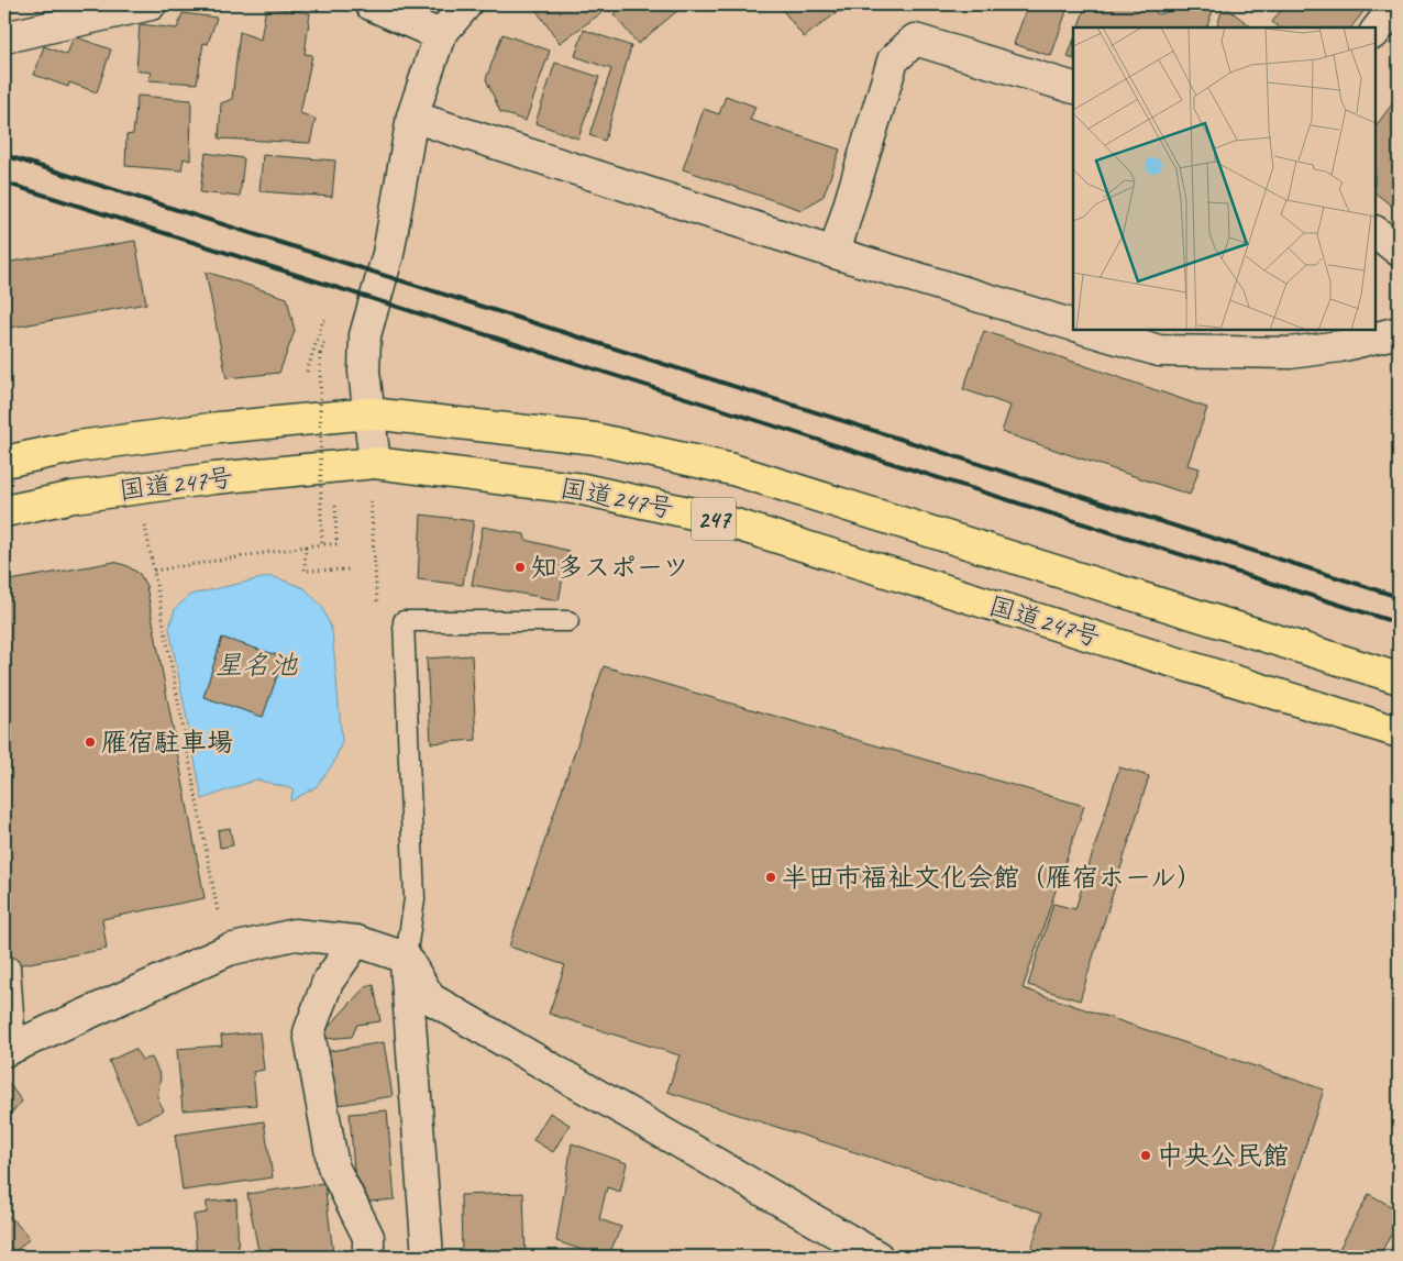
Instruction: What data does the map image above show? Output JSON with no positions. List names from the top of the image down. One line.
{"streets":{"highway":["国道247号","247"]},"water":["星名池"],"places":["知多スポーツ","雁宿駐車場","半田市福祉文化会館（雁宿ホール）","中央公民館"]}
